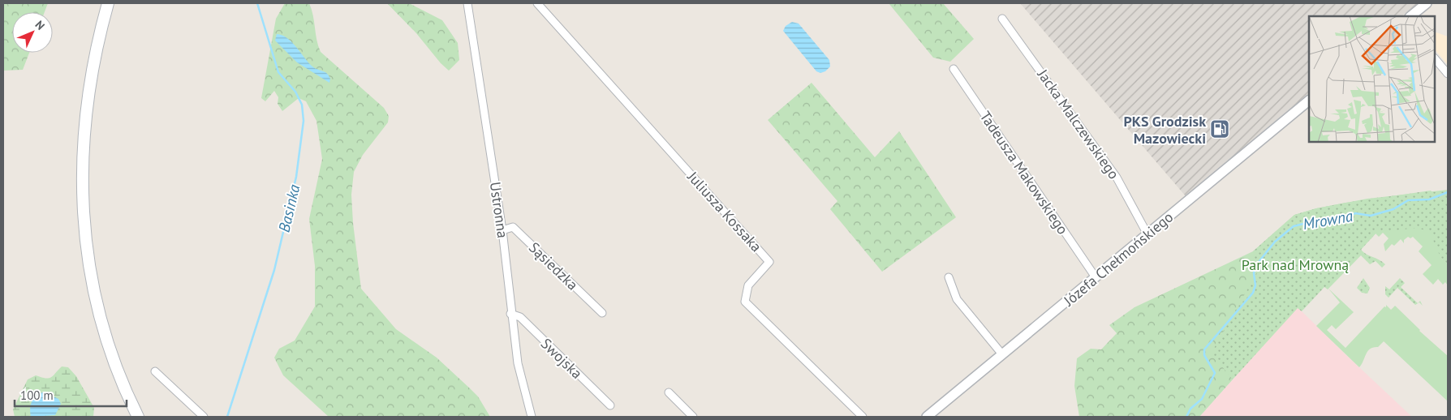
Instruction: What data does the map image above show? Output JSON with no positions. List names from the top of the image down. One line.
{"streets":{"street":["Jacka Malczewskiego","Tadeusza Makowskiego","Ustronna","Juliusza Kossaka","Józefa Chełmońskiego","Sąsiedzka","Swojska"]},"crossings":[["Jacka Malczewskiego","Józefa Chełmońskiego"],["Tadeusza Makowskiego","Józefa Chełmońskiego"],["Ustronna","Sąsiedzka"],["Ustronna","Swojska"]],"water":["Basinka","Mrowna"],"parks":["Park nad Mrowną"],"places":{"fuel station":["PKS Grodzisk Mazowiecki"]},"scale_bar":"100 m","north":"top right"}
